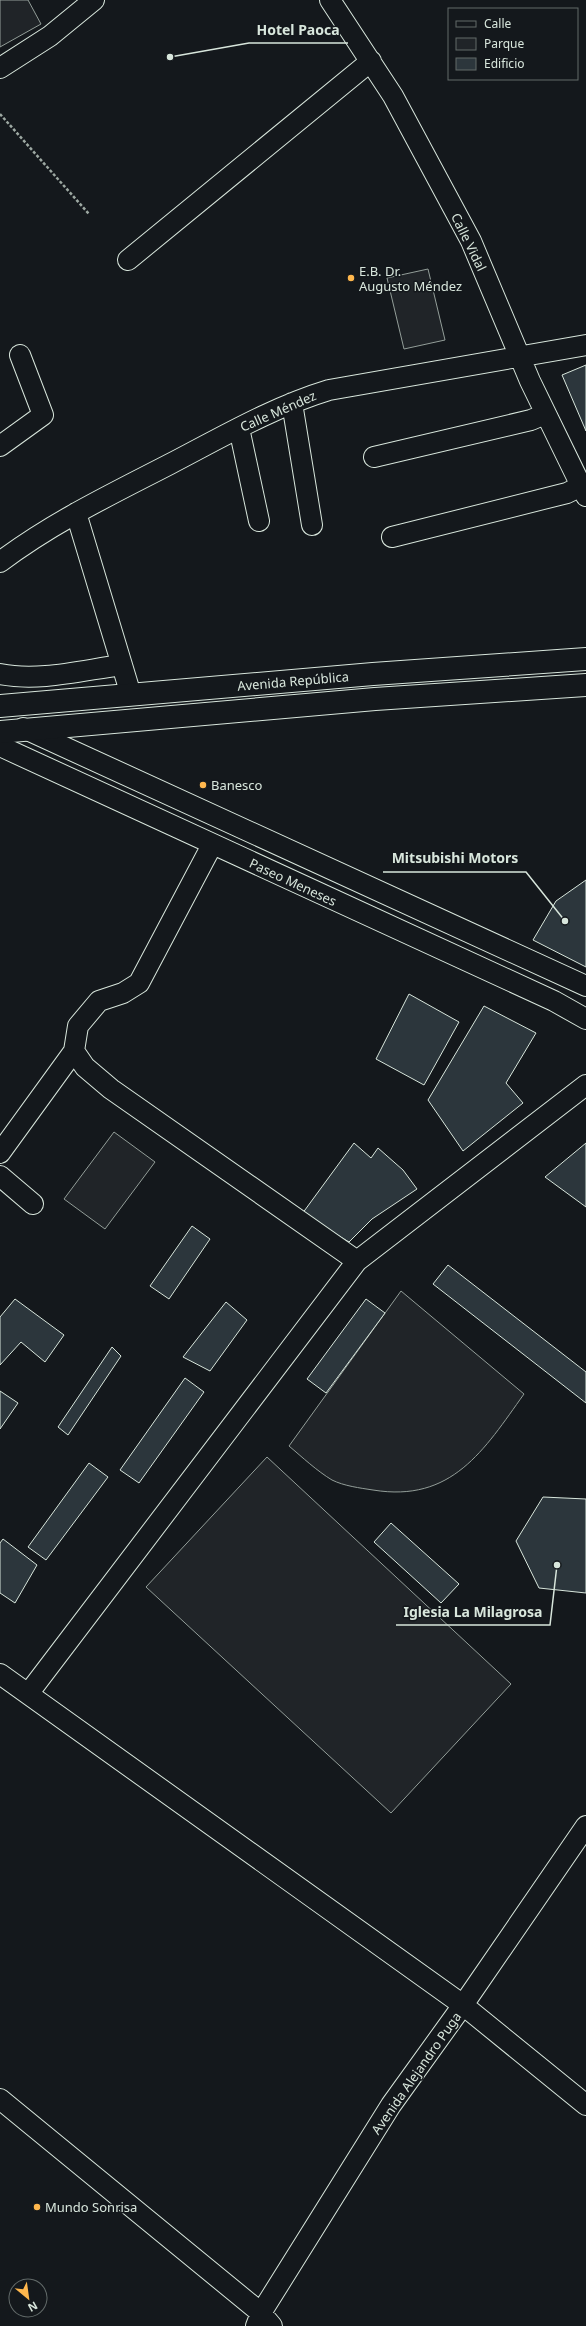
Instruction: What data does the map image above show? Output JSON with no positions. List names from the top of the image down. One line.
{"streets":{"main road":["Avenida República"],"street":["Calle Vidal","Calle Méndez","Paseo Meneses","Avenida Alejandro Puga"]},"crossings":[["Calle Vidal","Calle Méndez"]],"places":["Hotel Paoca","E.B. Dr. Augusto Méndez","Banesco","Mitsubishi Motors","Iglesia La Milagrosa","Mundo Sonrisa"],"legend":["Calle","Parque","Edificio"],"north":"bottom right"}
